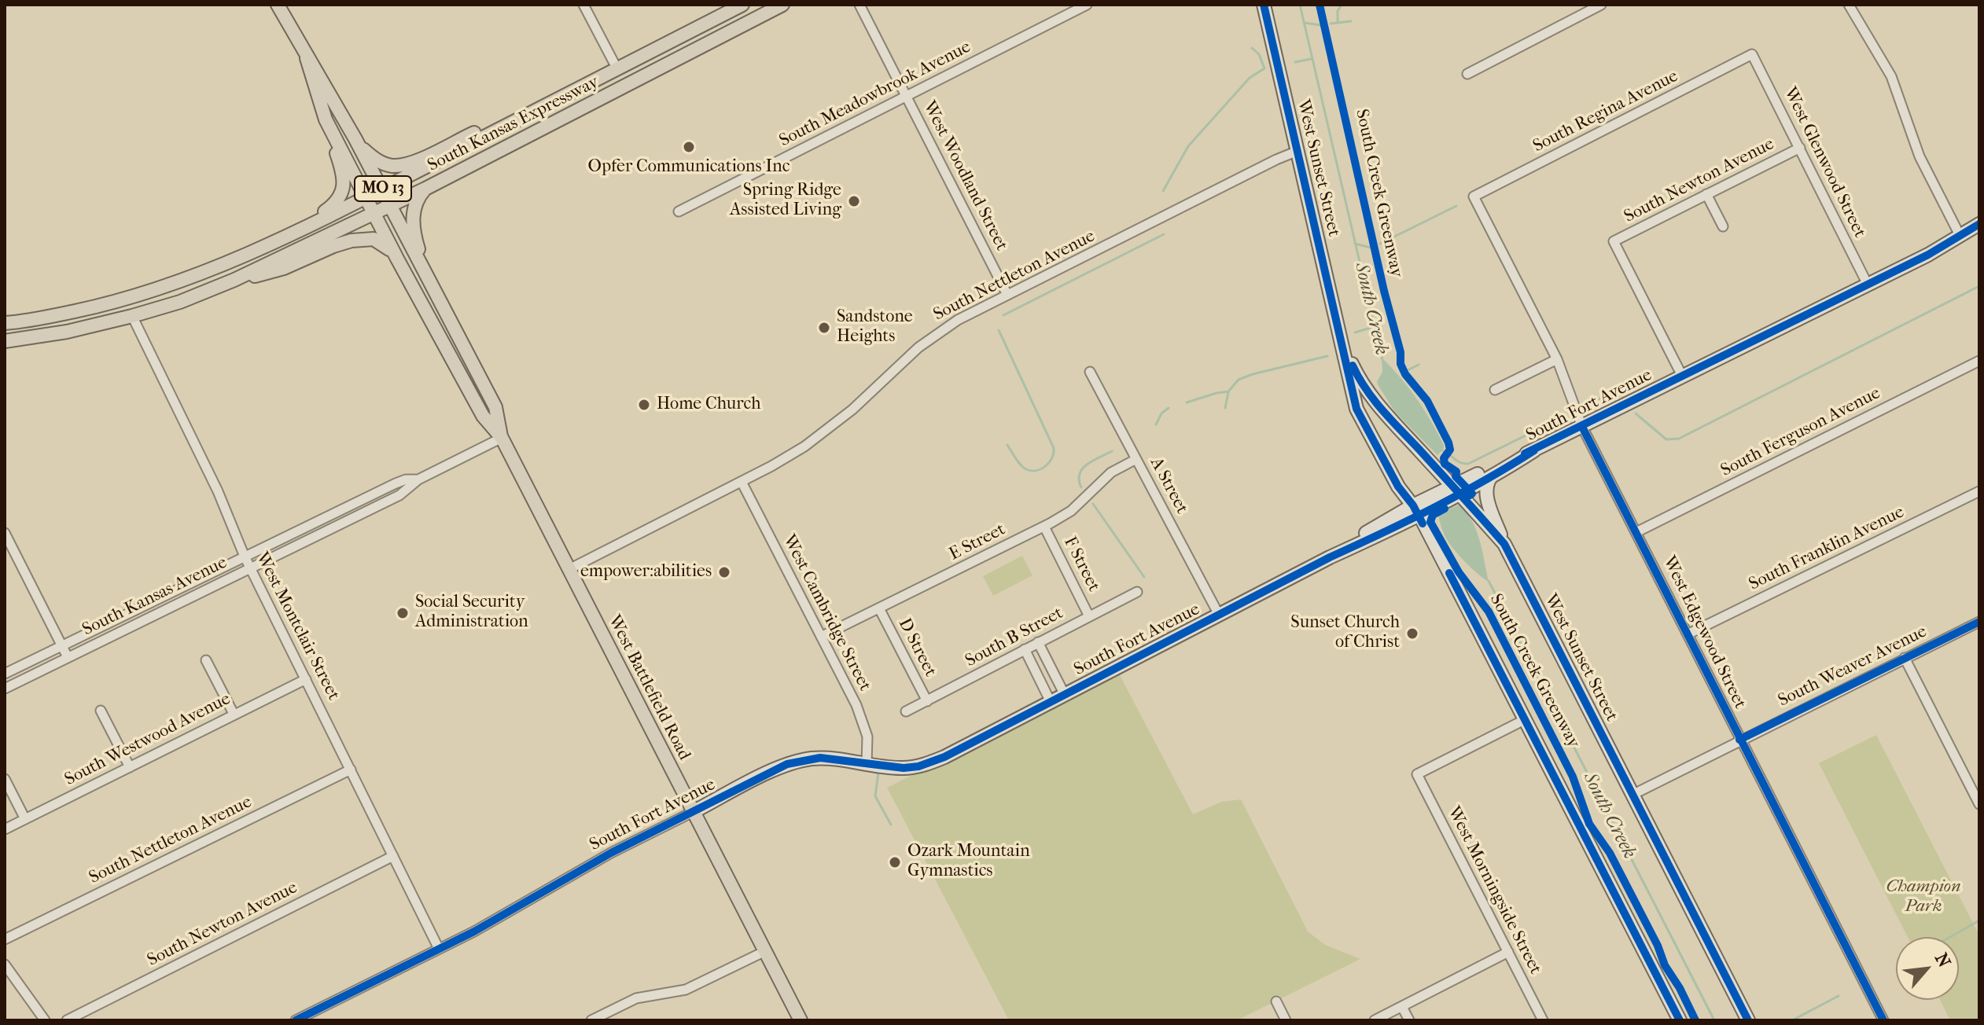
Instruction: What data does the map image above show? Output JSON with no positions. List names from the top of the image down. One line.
{"streets":{"main road":["South Kansas Expressway","West Sunset Street","MO 13","South Fort Avenue","West Battlefield Road"],"street":["South Meadowbrook Avenue","South Regina Avenue","West Glenwood Street","West Woodland Street","South Newton Avenue","South Nettleton Avenue","South Ferguson Avenue","A Street","E Street","South Franklin Avenue","F Street","South Kansas Avenue","West Cambridge Street","West Montclair Street","West Edgewood Street","South B Street","D Street","South Weaver Avenue","South Westwood Avenue","West Morningside Street"],"cycle path":["South Creek Greenway"]},"crossings":[["South Meadowbrook Avenue","West Woodland Street"],["South Regina Avenue","West Glenwood Street"],["South Regina Avenue","West Edgewood Street"],["South Kansas Expressway","West Montclair Street"],["South Kansas Expressway","West Battlefield Road"],["West Glenwood Street","South Newton Avenue"],["West Glenwood Street","South Fort Avenue"],["West Sunset Street","South Nettleton Avenue"],["West Sunset Street","South Fort Avenue"],["West Sunset Street","South Weaver Avenue"],["West Sunset Street","West Morningside Street"],["West Woodland Street","South Nettleton Avenue"],["South Newton Avenue","South Fort Avenue"],["South Newton Avenue","West Montclair Street"],["South Nettleton Avenue","West Cambridge Street"],["South Nettleton Avenue","West Montclair Street"],["South Nettleton Avenue","West Battlefield Road"],["South Fort Avenue","A Street"],["South Fort Avenue","West Cambridge Street"],["South Fort Avenue","West Montclair Street"],["South Fort Avenue","West Edgewood Street"],["South Fort Avenue","West Battlefield Road"],["South Ferguson Avenue","West Edgewood Street"],["A Street","E Street"],["E Street","F Street"],["E Street","West Cambridge Street"],["E Street","D Street"],["South Franklin Avenue","West Edgewood Street"],["F Street","South B Street"],["South Kansas Avenue","West Montclair Street"],["South Kansas Avenue","West Battlefield Road"],["West Montclair Street","South Westwood Avenue"],["West Edgewood Street","South Weaver Avenue"],["South B Street","D Street"]],"water":["South Creek"],"parks":["Champion Park"],"places":["Opfer Communications Inc","Spring Ridge Assisted Living","Sandstone Heights","Home Church","empower:abilities","Social Security Administration","Sunset Church of Christ","Ozark Mountain Gymnastics"],"north":"top right"}
